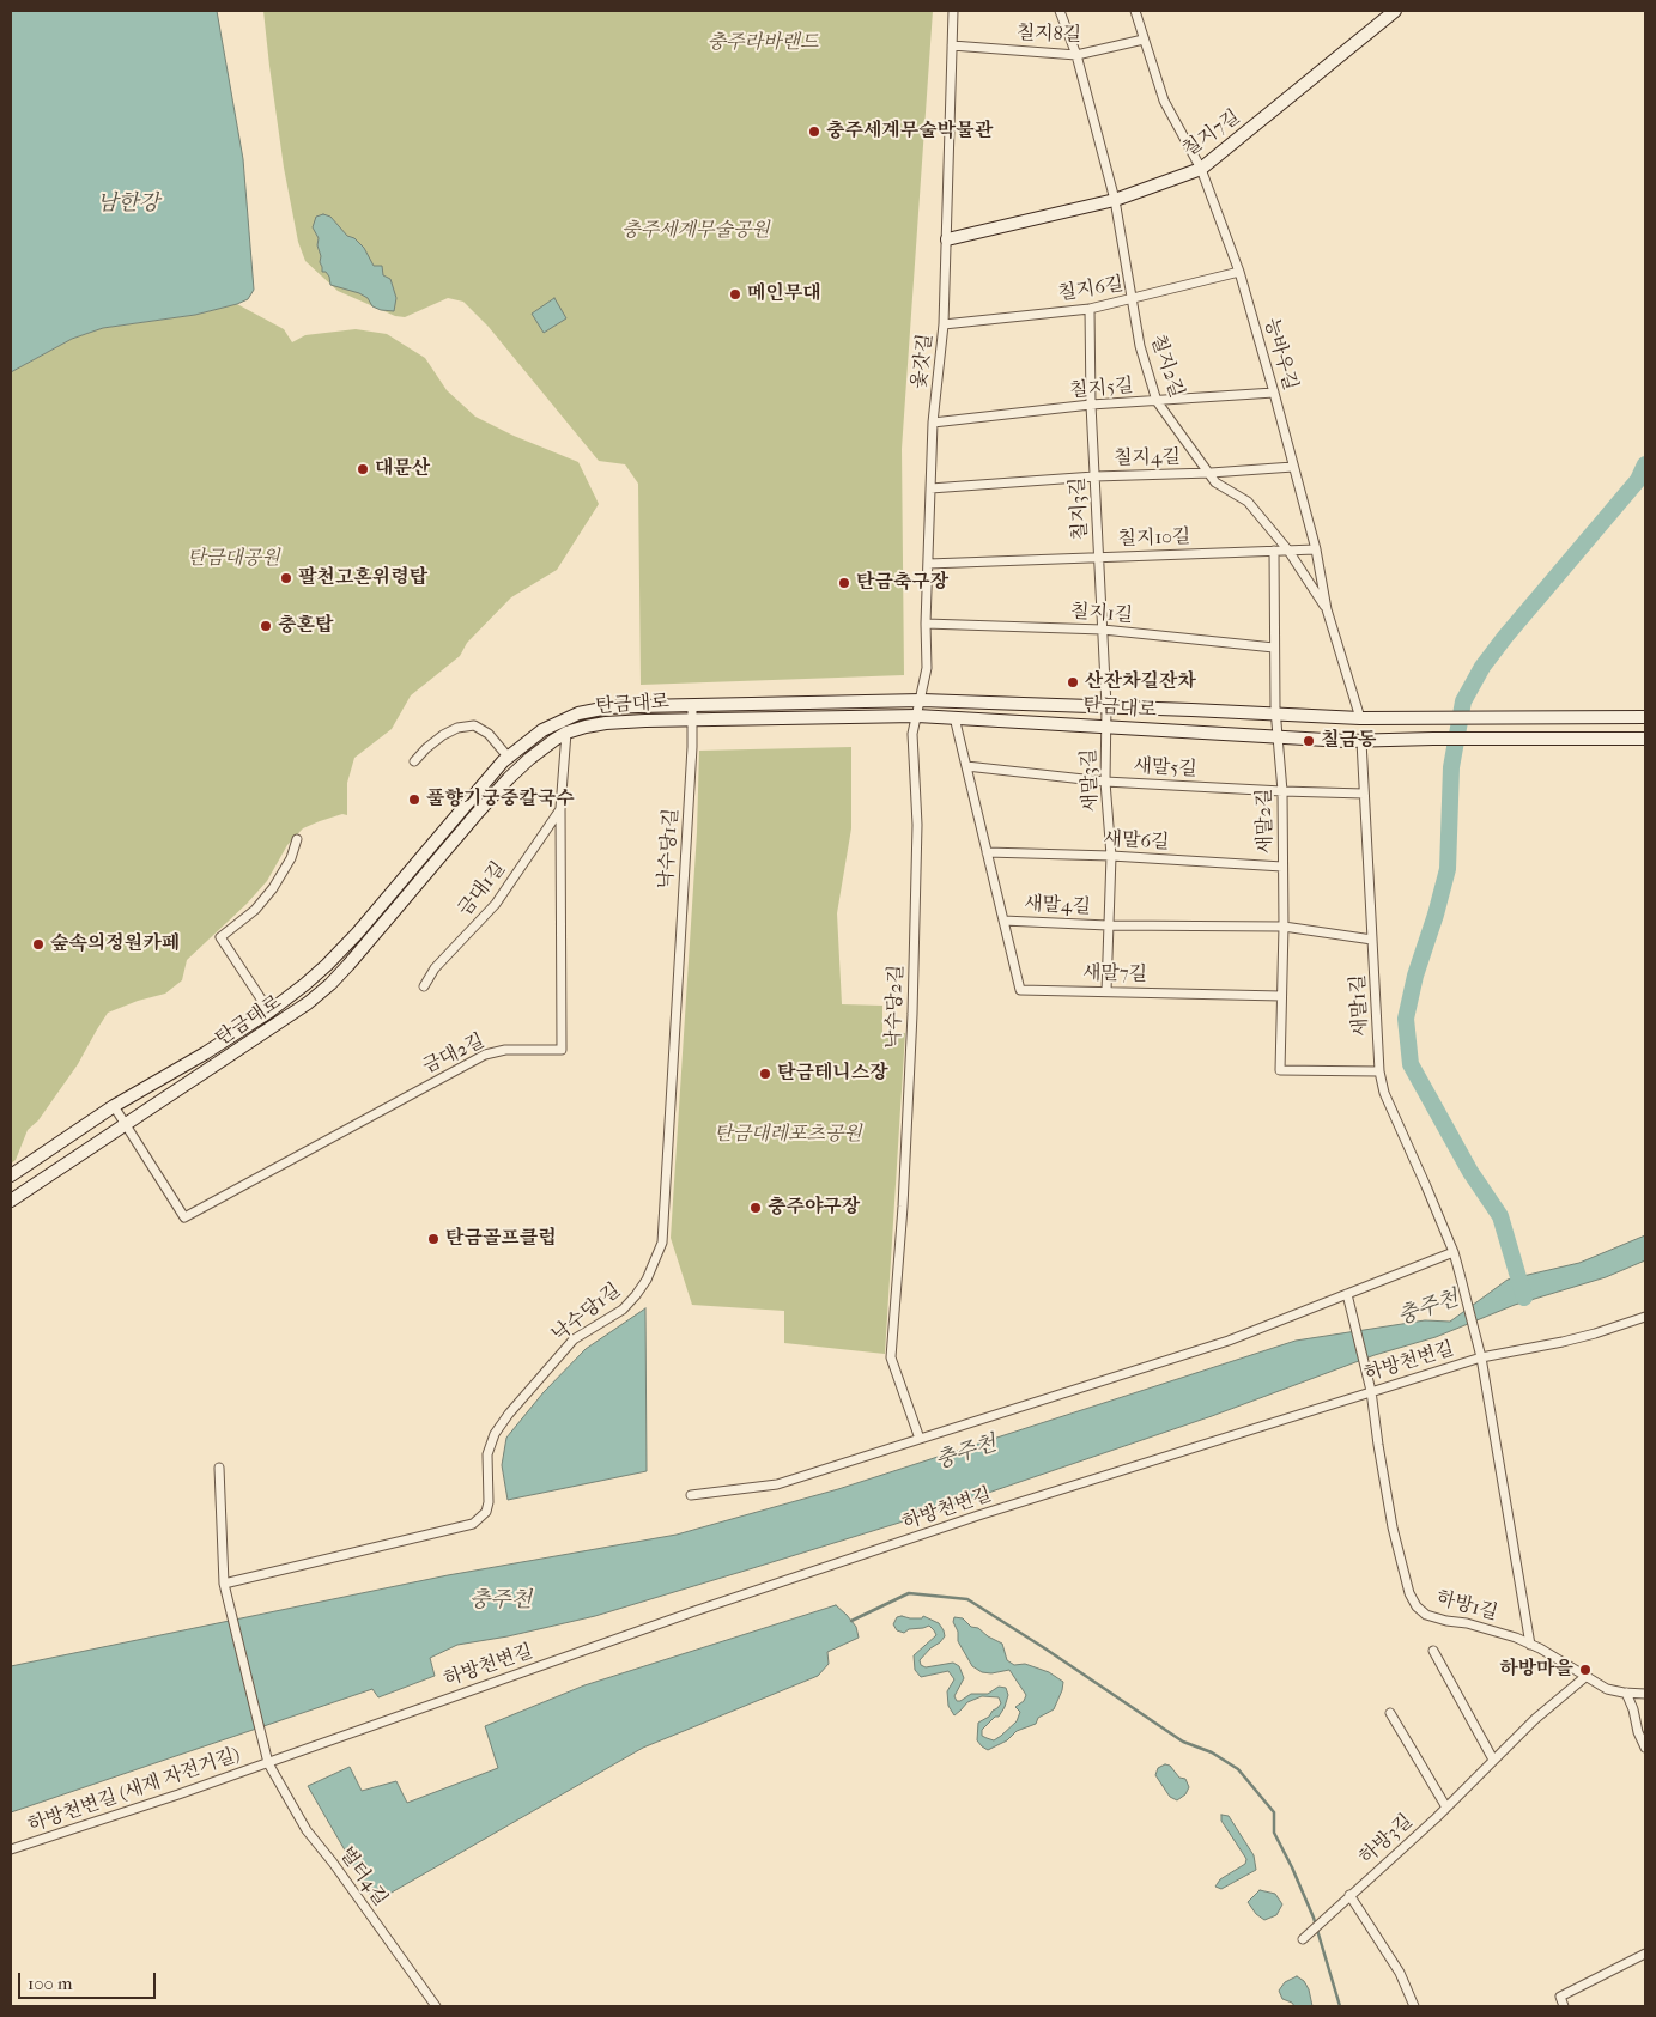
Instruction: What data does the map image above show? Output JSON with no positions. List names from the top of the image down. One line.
{"streets":{"main road":["칠지7길","탄금대로"],"street":["칠지8길","칠지6길","능바우길","옻갓길","칠지2길","칠지5길","칠지4길","칠지3길","칠지10길","칠지1길","새말5길","새말3길","새말2길","새말6길","낙수당1길","금대1길","새말4길","새말7길","새말1길","낙수당2길","금대2길","하방천변길","하방1길","하방천변길 (새재 자전거길)","하방3길","벌터4길"]},"crossings":[["칠지8길","능바우길"],["칠지8길","옻갓길"],["칠지8길","칠지2길"],["칠지7길","능바우길"],["칠지7길","옻갓길"],["칠지7길","칠지2길"],["칠지6길","능바우길"],["칠지6길","옻갓길"],["칠지6길","칠지2길"],["칠지6길","칠지3길"],["능바우길","칠지2길"],["능바우길","칠지5길"],["능바우길","칠지4길"],["능바우길","탄금대로"],["옻갓길","칠지5길"],["옻갓길","칠지4길"],["옻갓길","칠지10길"],["옻갓길","칠지1길"],["옻갓길","탄금대로"],["옻갓길","낙수당2길"],["칠지2길","칠지5길"],["칠지2길","칠지4길"],["칠지5길","칠지3길"],["칠지4길","칠지3길"],["칠지3길","칠지10길"],["칠지3길","칠지1길"],["칠지3길","탄금대로"],["칠지3길","새말3길"],["탄금대로","새말3길"],["탄금대로","새말2길"],["탄금대로","낙수당1길"],["탄금대로","새말4길"],["탄금대로","새말1길"],["탄금대로","낙수당2길"],["탄금대로","금대2길"],["새말5길","새말3길"],["새말5길","새말2길"],["새말5길","새말4길"],["새말5길","새말1길"],["새말3길","새말6길"],["새말3길","새말4길"],["새말3길","새말7길"],["새말2길","새말6길"],["새말2길","새말4길"],["새말2길","새말7길"],["새말2길","새말1길"],["새말6길","새말4길"],["낙수당1길","벌터4길"],["금대1길","금대2길"],["새말4길","새말7길"],["새말4길","새말1길"],["새말1길","하방천변길"],["새말1길","하방1길"],["하방천변길","하방1길"],["하방천변길","하방천변길 (새재 자전거길)"],["하방천변길","벌터4길"],["하방1길","하방3길"],["하방천변길 (새재 자전거길)","벌터4길"]],"water":["남한강","충주천"],"parks":["충주라바랜드","충주세계무술공원","탄금대공원","탄금대레포츠공원"],"places":["충주세계무술박물관","메인무대","대문산","팔천고혼위령탑","탄금축구장","충혼탑","산잔차길잔차","칠금동","풀향기궁중칼국수","숲속의정원카페","탄금테니스장","충주야구장","탄금골프클럽","하방마을"],"scale_bar":"100 m"}
